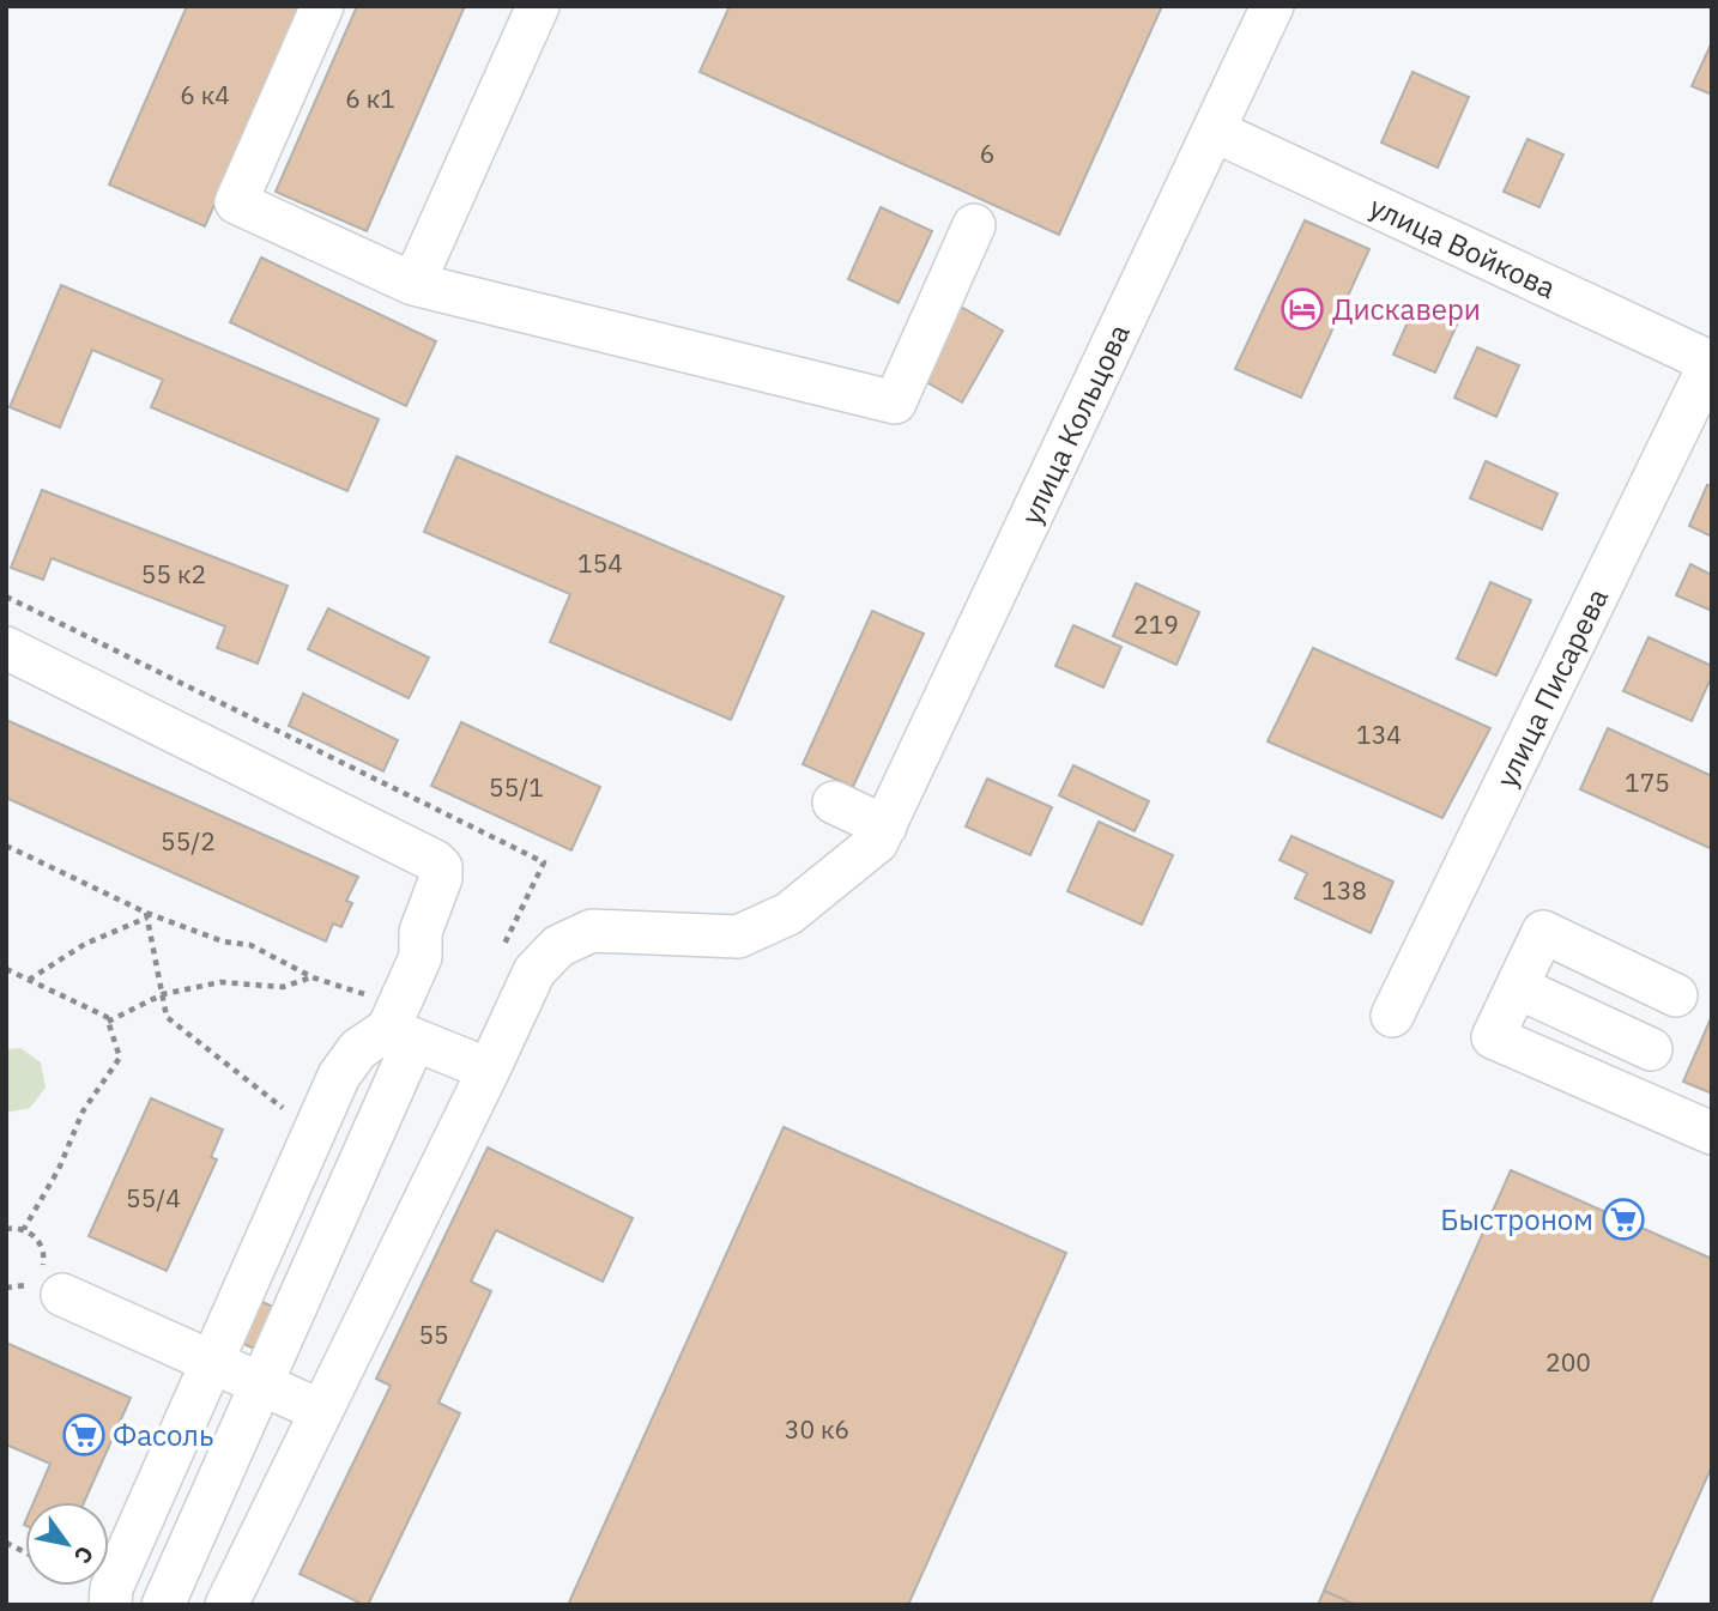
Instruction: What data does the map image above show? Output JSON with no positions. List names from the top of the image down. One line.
{"streets":{"street":["улица Войкова","улица Кольцова","улица Писарева"]},"crossings":[["улица Войкова","улица Кольцова"],["улица Войкова","улица Писарева"]],"places":{"hotel":["Дискавери"],"supermarket":["Быстроном","Фасоль"]},"house_numbers":["6 к4","6 к1","6","154","55 к2","219","134","175","55/1","55/2","138","55/4","55","200","30 к6"],"north":"bottom right"}
